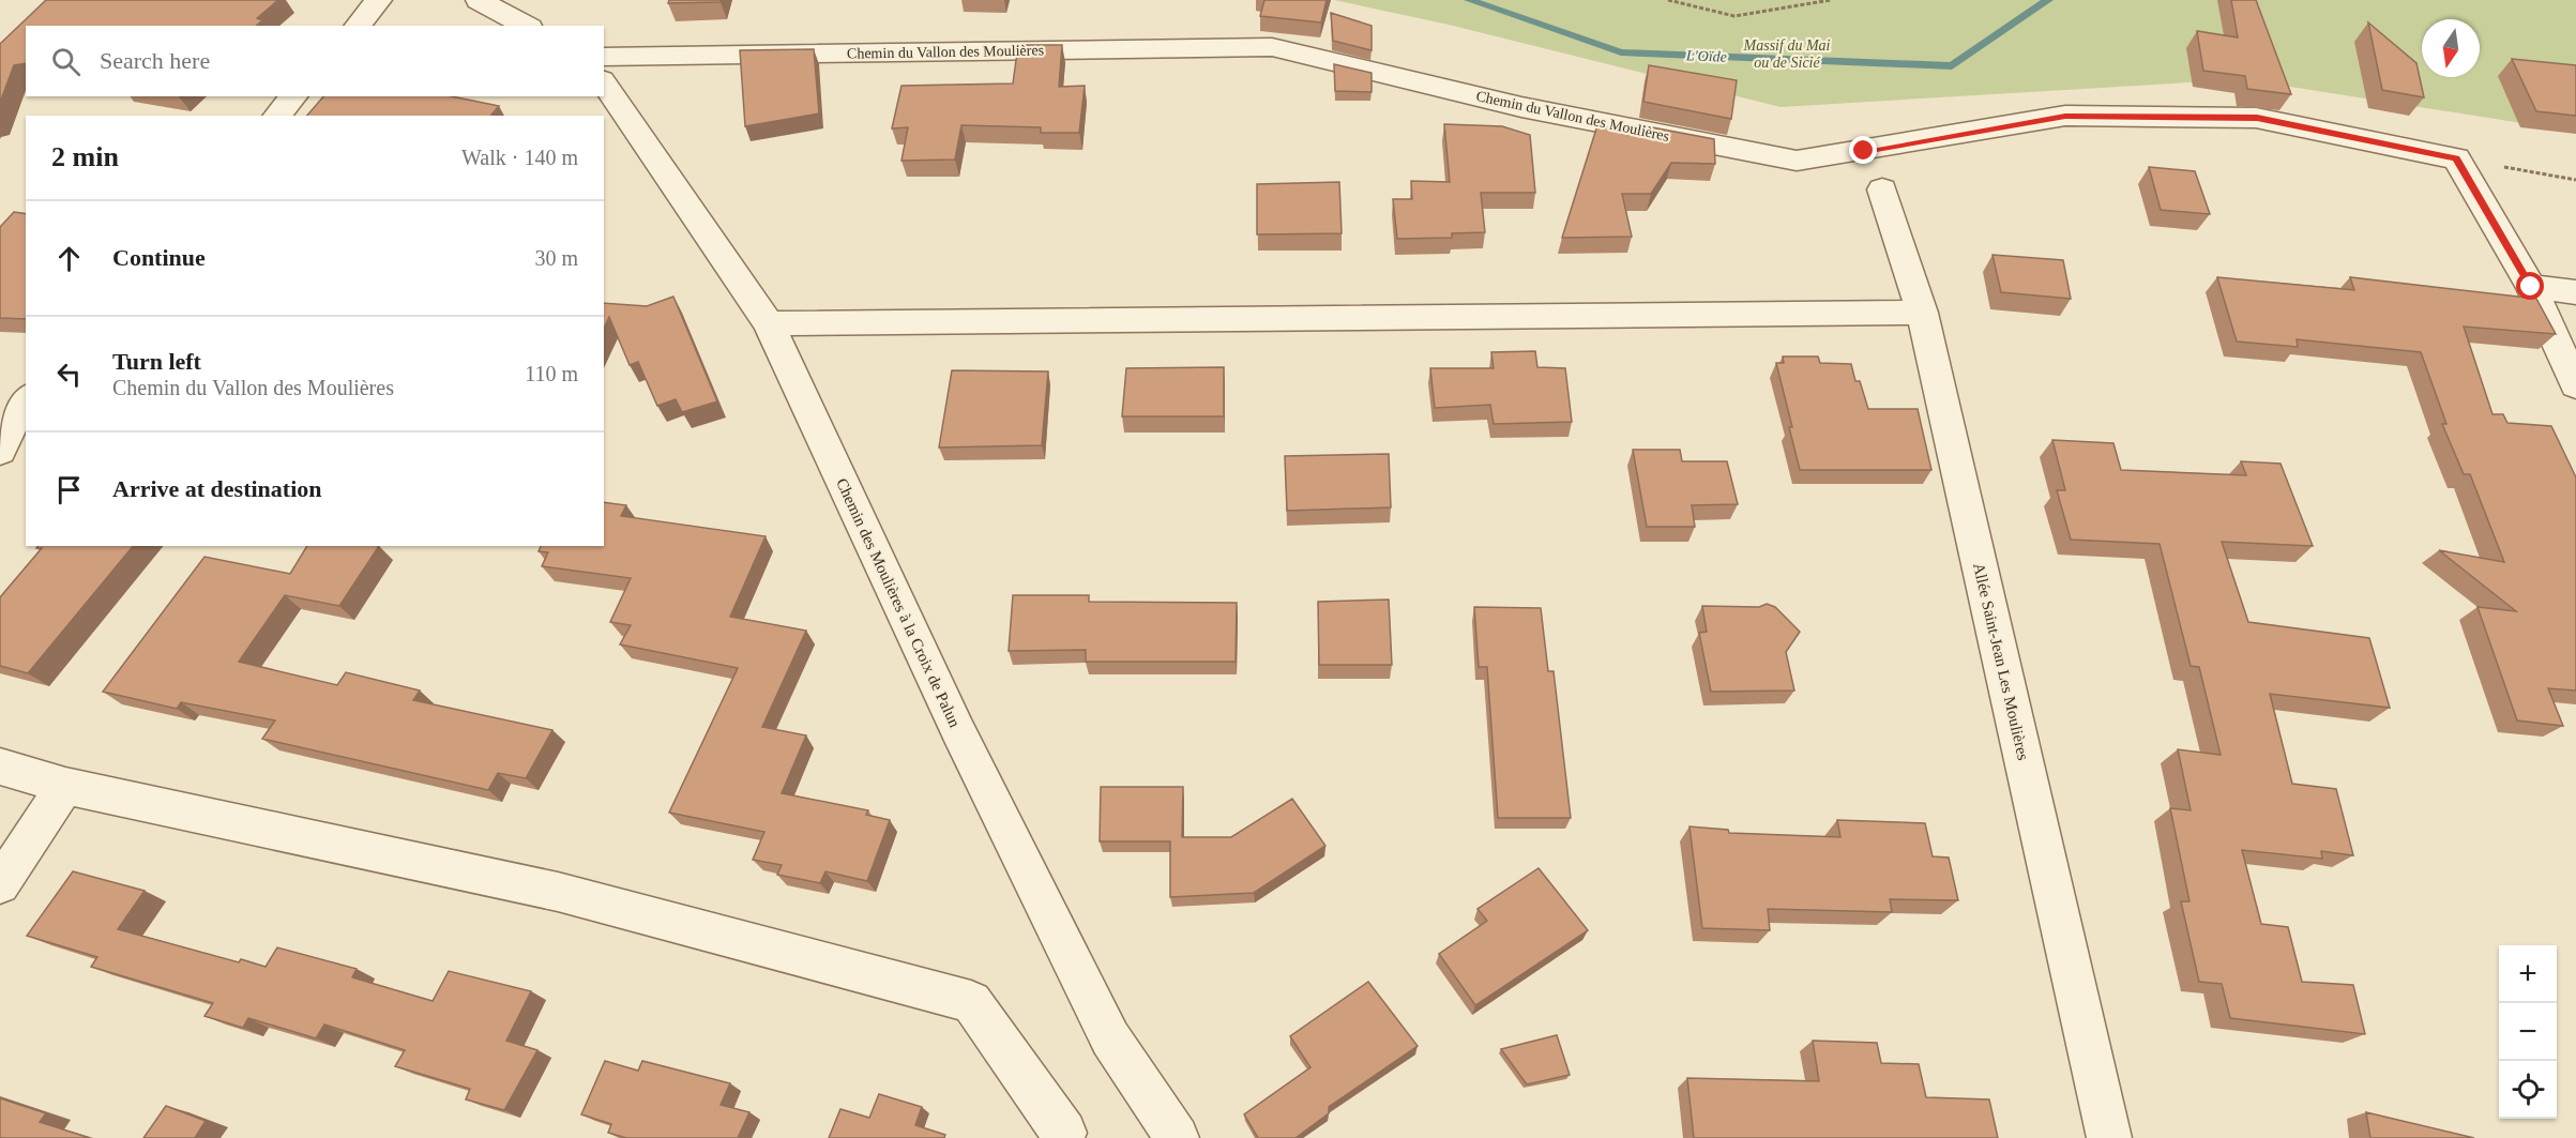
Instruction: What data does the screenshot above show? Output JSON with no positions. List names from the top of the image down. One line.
{"streets":{"street":["Chemin du Vallon des Moulières","Chemin des Moulières à la Croix de Palun","Allée Saint-Jean Les Moulières"]},"water":["L'Oïde"],"parks":["Massif du Mai ou de Sicié"],"north":"bottom","page":{"search":"Search here","heading":["2 min","Walk · 140 m"],"list":[["Continue","30 m"],["Turn left","Chemin du Vallon des Moulières","110 m"],"Arrive at destination"],"map_buttons":["+","−"]}}
